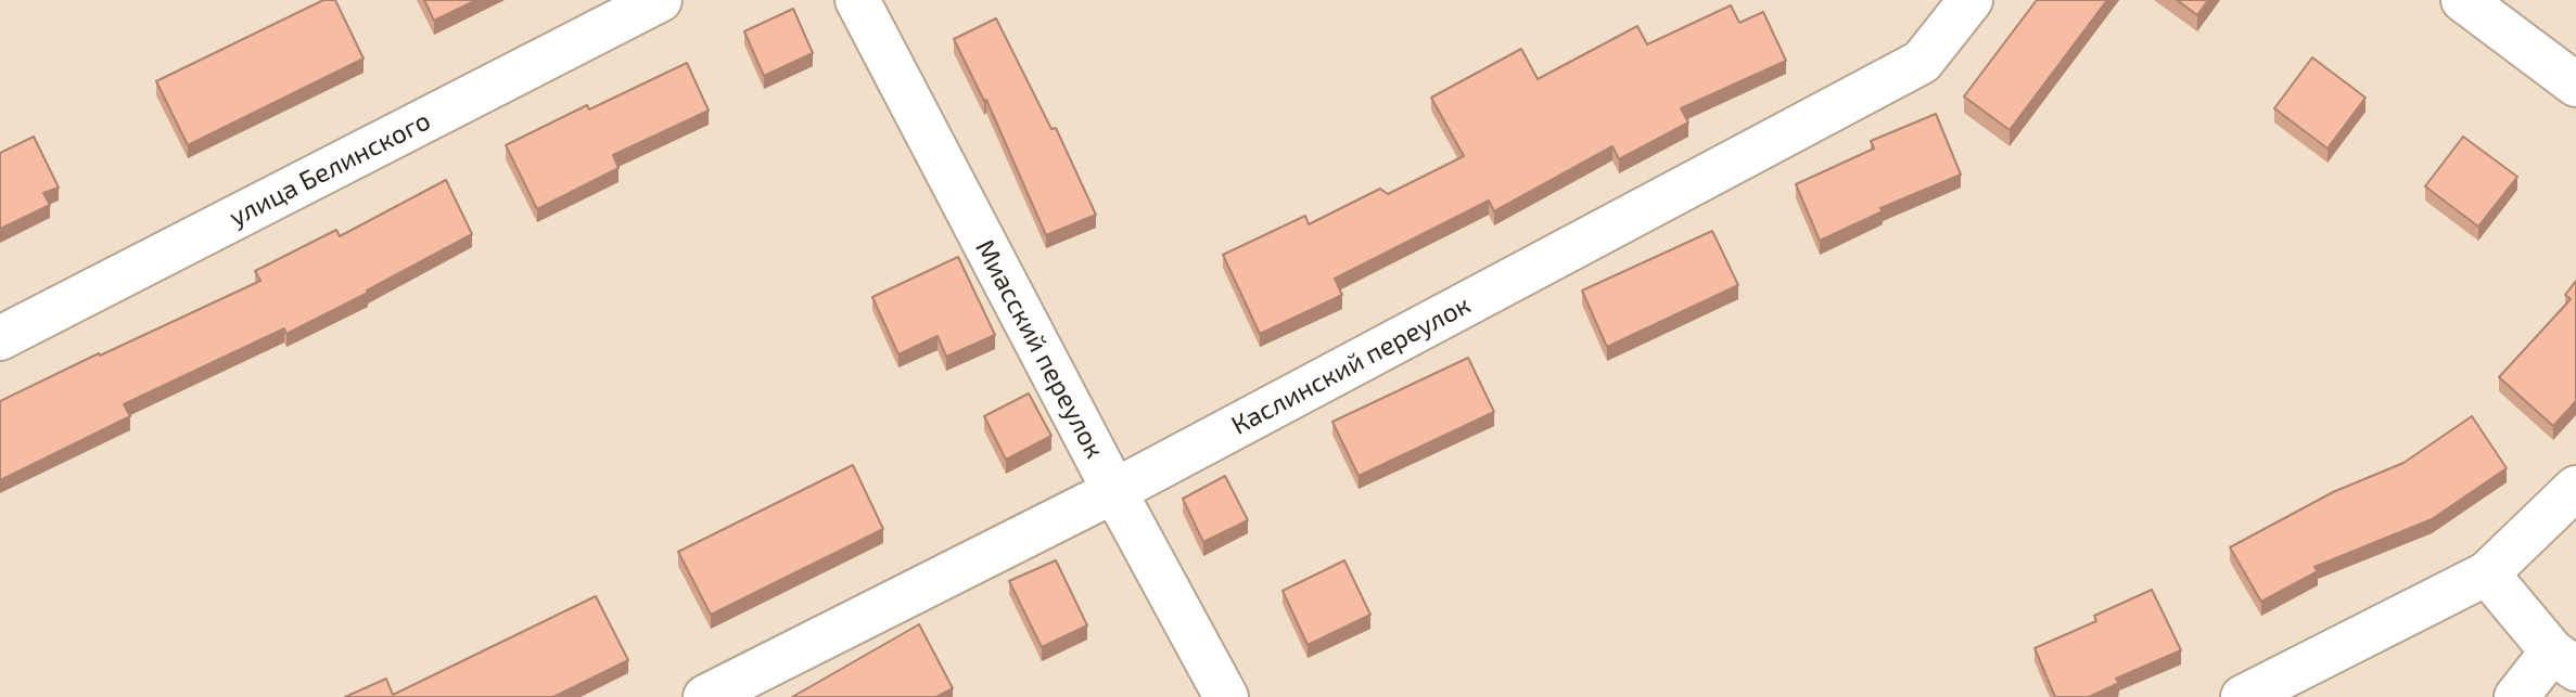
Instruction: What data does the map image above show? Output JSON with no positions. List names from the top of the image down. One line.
{"streets":{"street":["улица Белинского","Миасский переулок","Каслинский переулок"]},"crossings":[["Миасский переулок","Каслинский переулок"]]}
